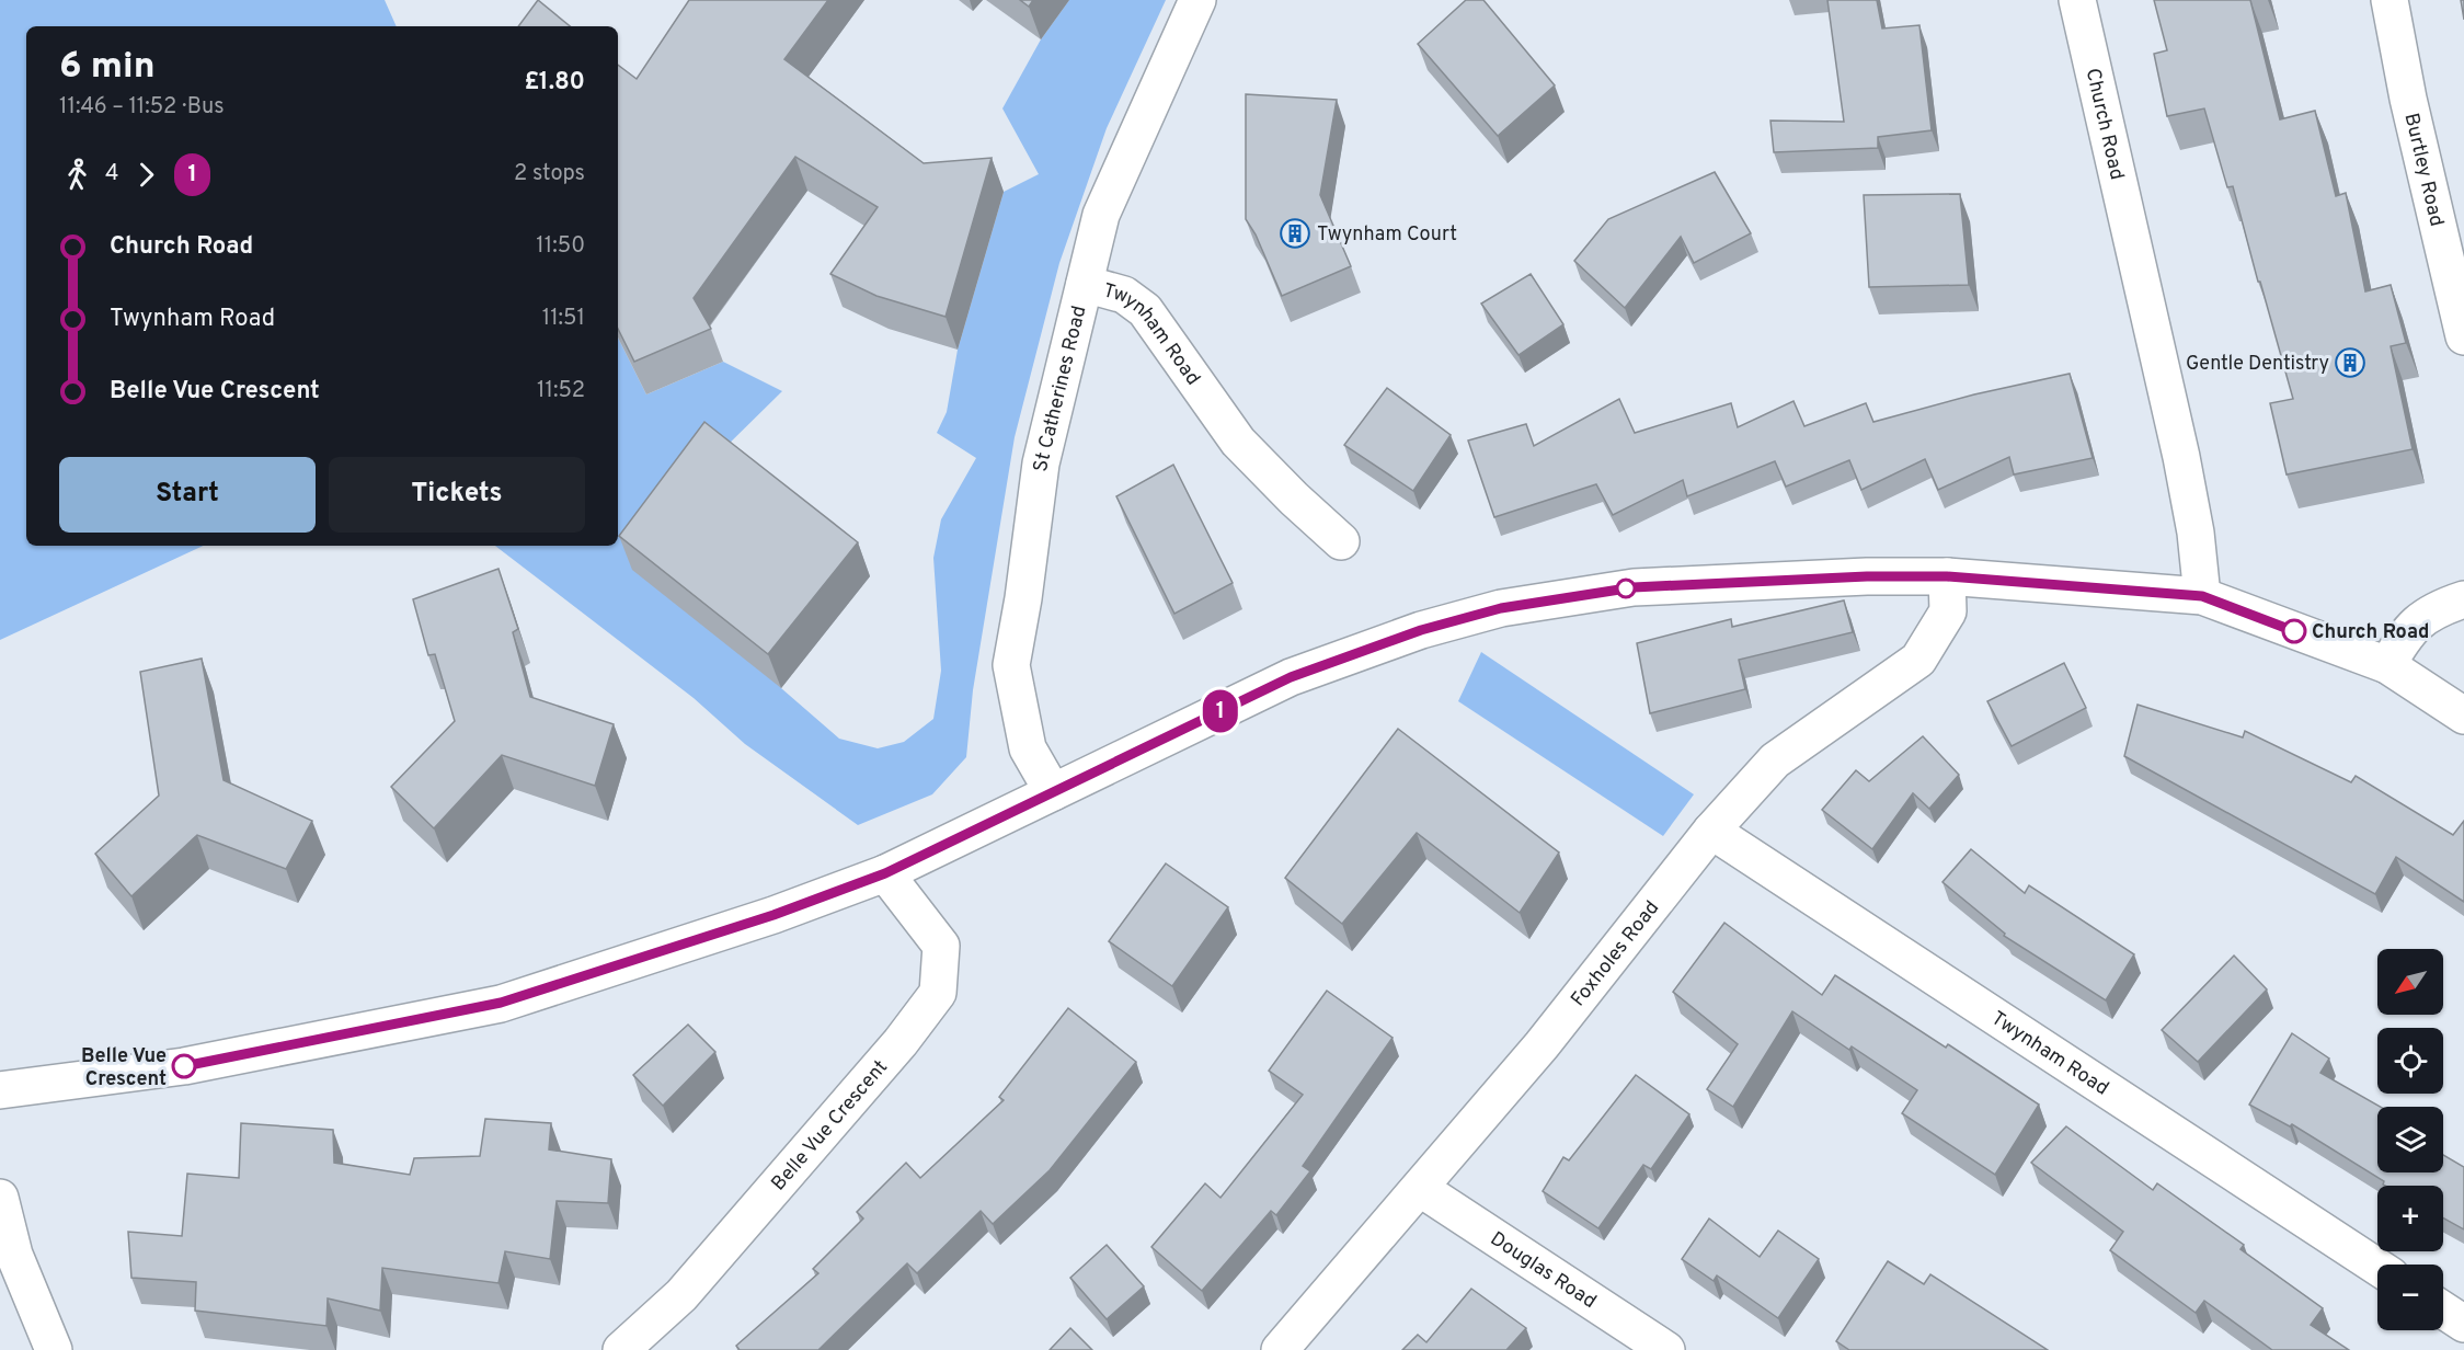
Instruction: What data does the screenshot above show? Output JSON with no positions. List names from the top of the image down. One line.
{"streets":{"street":["Church Road","Burtley Road","Twynham Road","St Catherines Road","Foxholes Road","Belle Vue Crescent","Douglas Road"]},"crossings":[["Twynham Road","St Catherines Road"],["Twynham Road","Foxholes Road"],["Foxholes Road","Douglas Road"]],"places":{"building":["Twynham Court","Gentle Dentistry"],"other":["Church Road","Belle Vue Crescent"]},"lines":["bus line 1"],"north":"bottom left","page":{"on_map":"1","heading":["6 min","11:46 – 11:52 · Bus","£1.80"],"legs":["4","1","2 stops"],"list":[{"name":"Church Road","value":"11:50"},{"name":"Twynham Road","value":"11:51"},{"name":"Belle Vue Crescent","value":"11:52"}],"buttons":["Start","Tickets"],"map_buttons":["+","−"]}}
